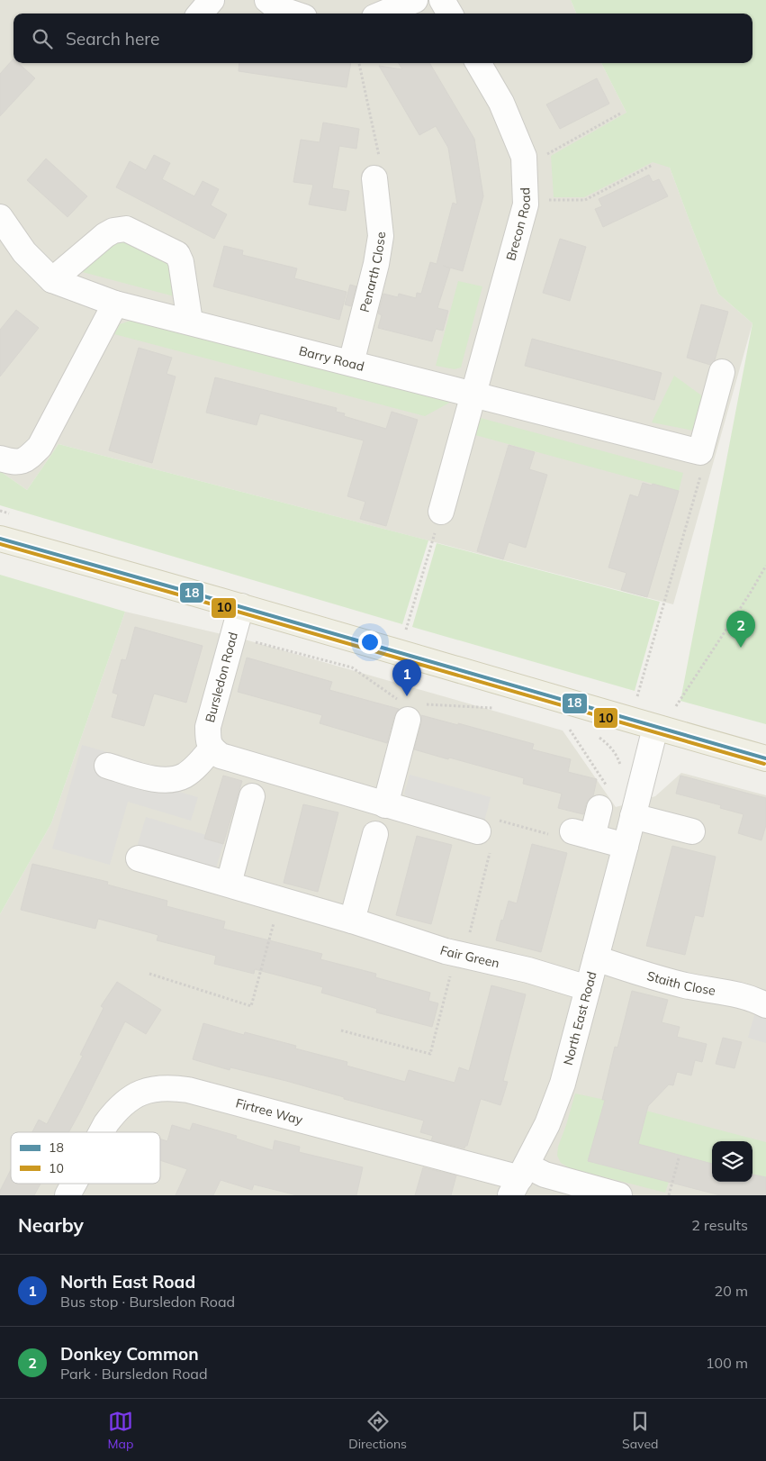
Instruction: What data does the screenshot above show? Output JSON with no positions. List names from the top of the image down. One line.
{"streets":{"street":["Brecon Road","Penarth Close","Barry Road","Bursledon Road","Fair Green","Staith Close","North East Road","Firtree Way"]},"crossings":[["Brecon Road","Barry Road"],["Penarth Close","Barry Road"],["Fair Green","North East Road"],["Staith Close","North East Road"],["North East Road","Firtree Way"]],"lines":["transit line 18","transit line 10"],"legend":["18","10"],"page":{"search":"Search here","pins":["2","1"],"heading":["Nearby","2 results"],"list":[{"mark":"1","name":"North East Road","note":"Bus stop · Bursledon Road","value":"20 m"},{"mark":"2","name":"Donkey Common","note":"Park · Bursledon Road","value":"100 m"}],"nav":["Map","Directions","Saved"]}}
